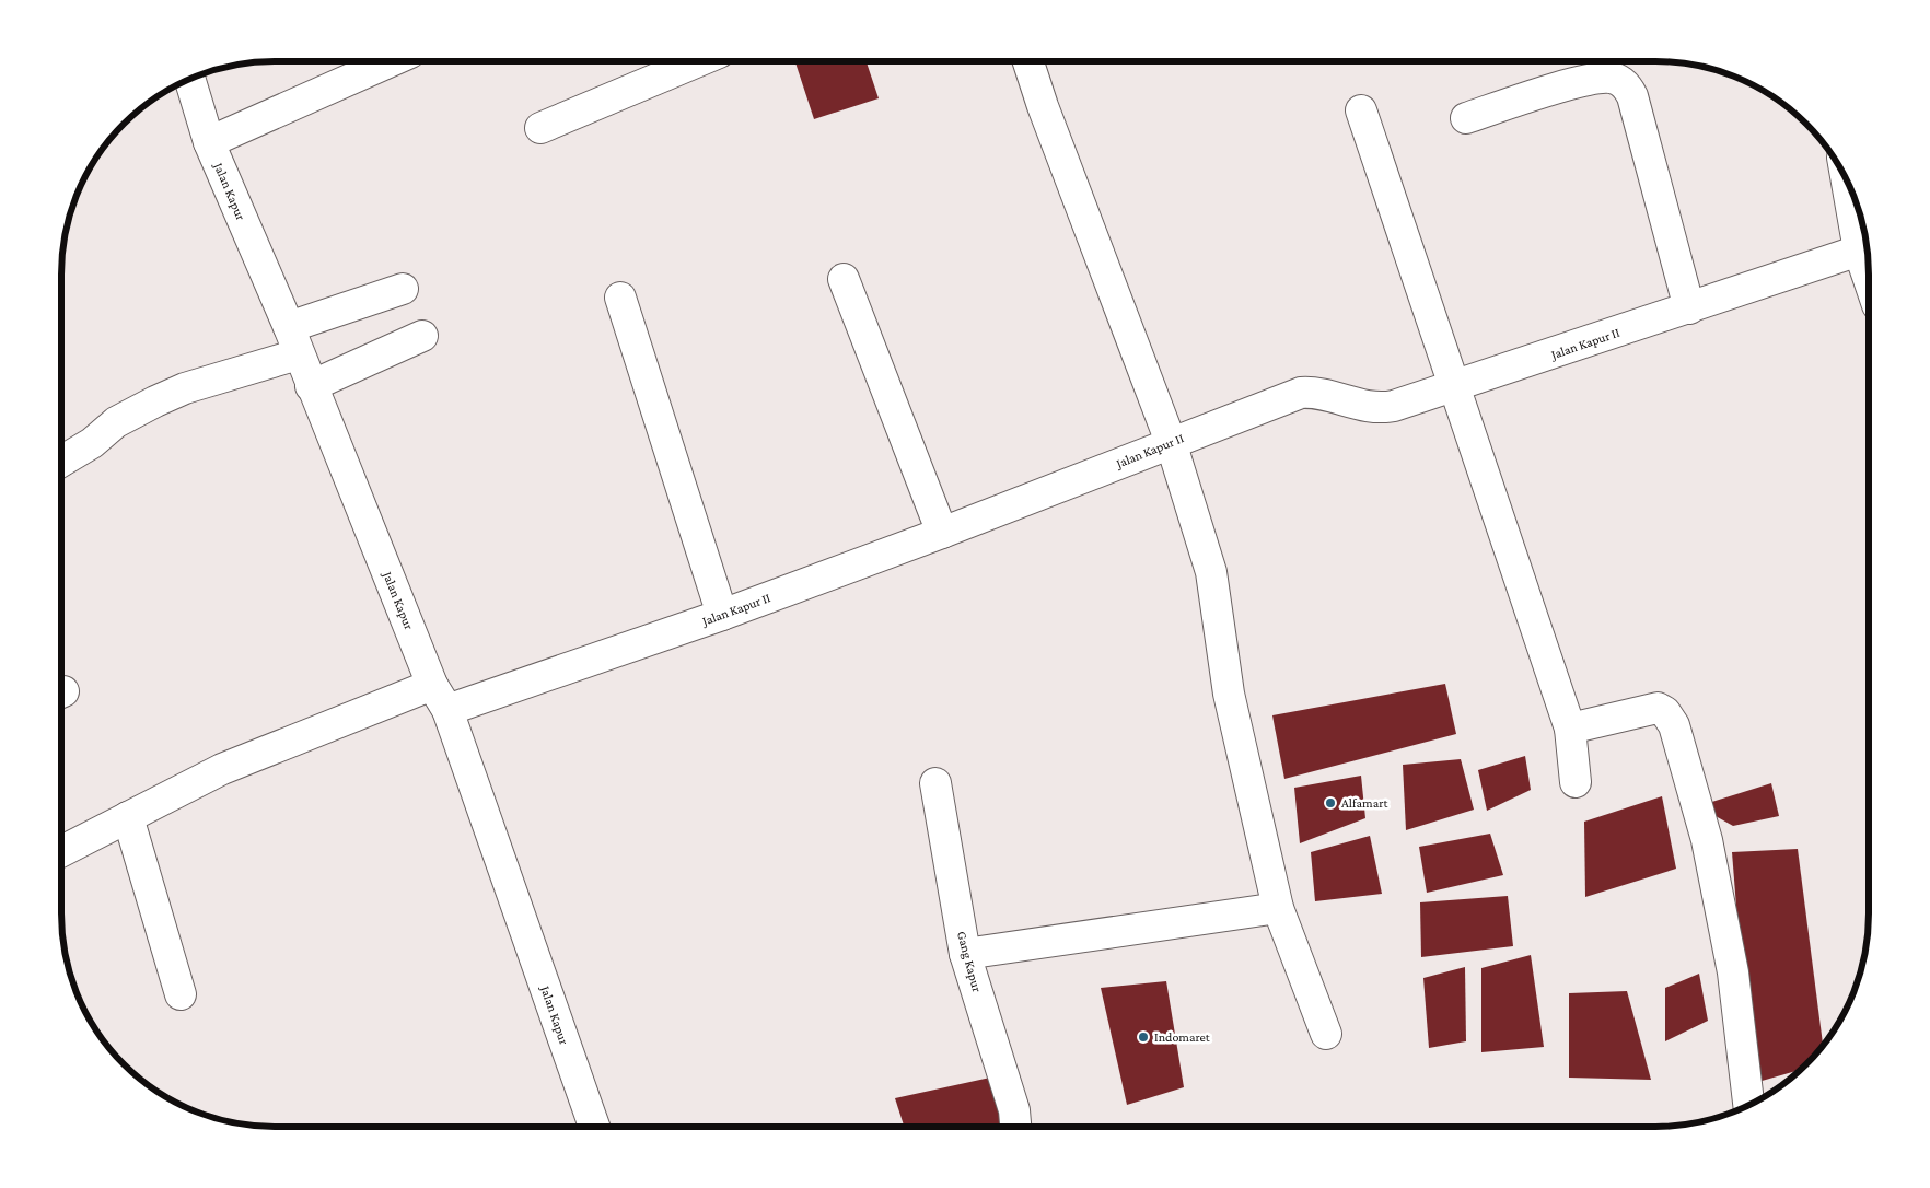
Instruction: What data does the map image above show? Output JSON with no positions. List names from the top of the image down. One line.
{"streets":{"street":["Jalan Kapur","Jalan Kapur II","Gang Kapur"]},"crossings":[["Jalan Kapur","Jalan Kapur II"]],"places":["Alfamart","Indomaret"]}
